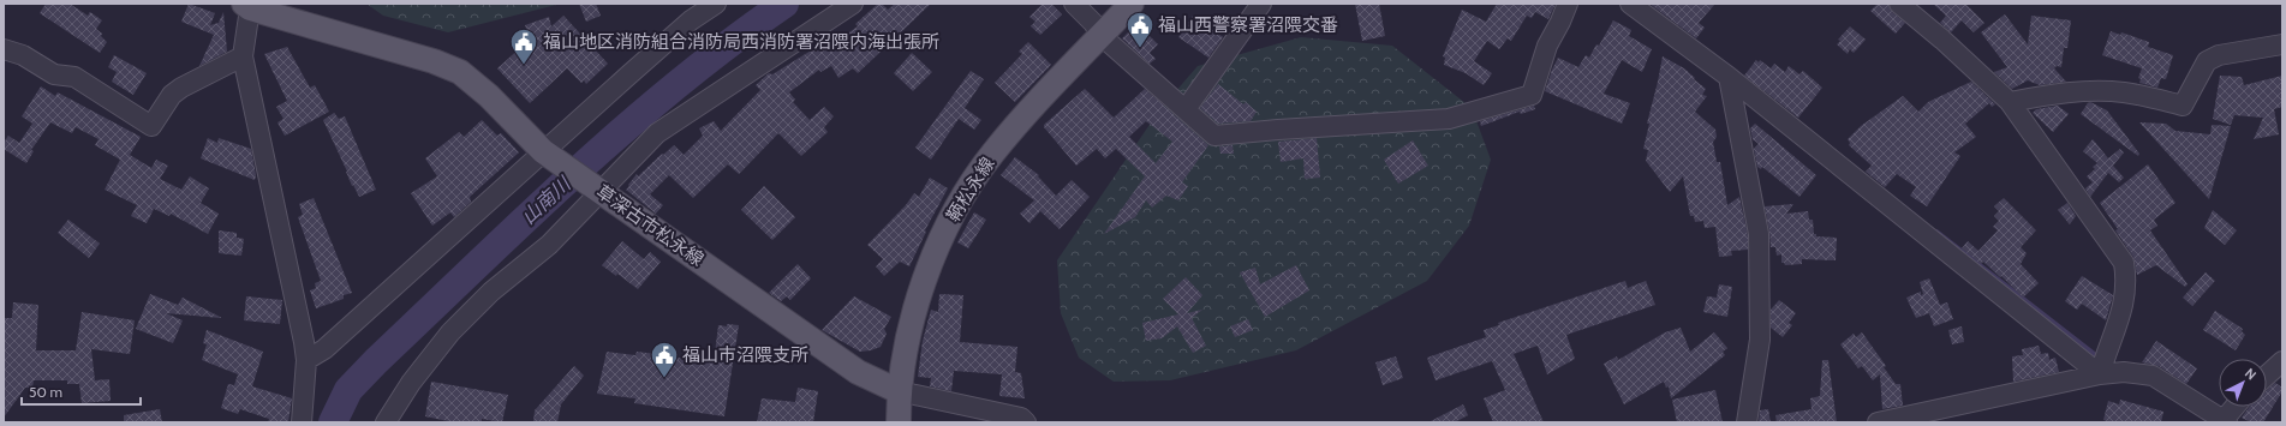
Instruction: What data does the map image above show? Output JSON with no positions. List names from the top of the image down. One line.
{"streets":{"main road":["鞆松永線","草深古市松永線"]},"crossings":[["鞆松永線","草深古市松永線"]],"water":["山南川"],"places":{"public building":["福山西警察署沼隈交番","福山地区消防組合消防局西消防署沼隈内海出張所","福山市沼隈支所"]},"scale_bar":"50 m","north":"top right"}
